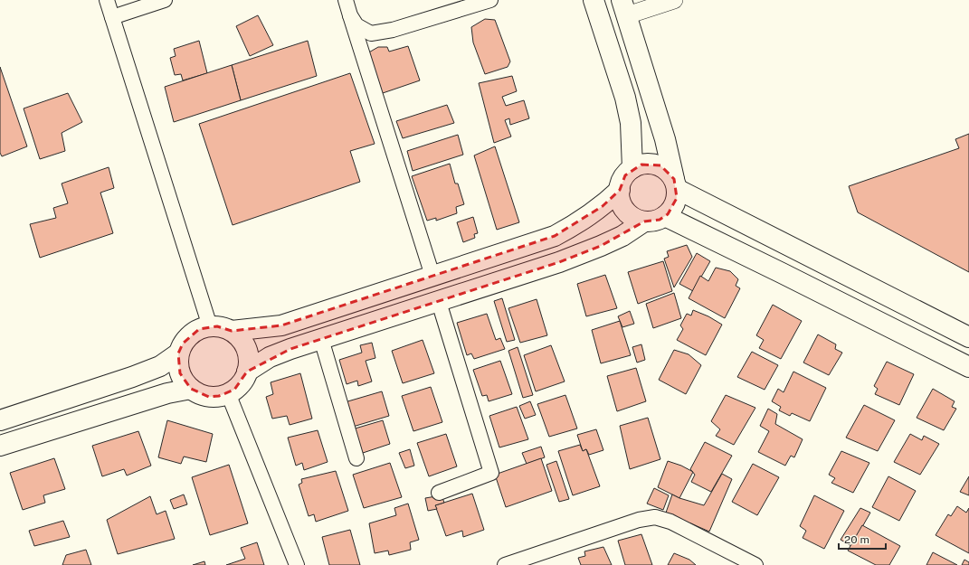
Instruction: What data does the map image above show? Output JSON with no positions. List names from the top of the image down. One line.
{"scale_bar":"20 m"}
